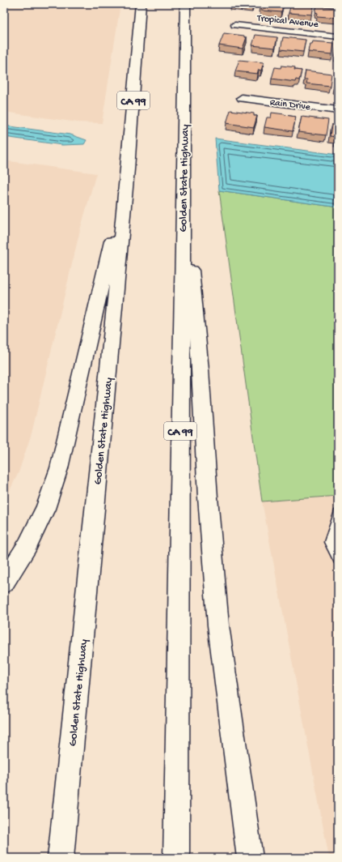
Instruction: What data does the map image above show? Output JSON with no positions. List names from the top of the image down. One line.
{"streets":{"highway":["CA 99","Golden State Highway"],"street":["Tropical Avenue","Rain Drive"]}}
